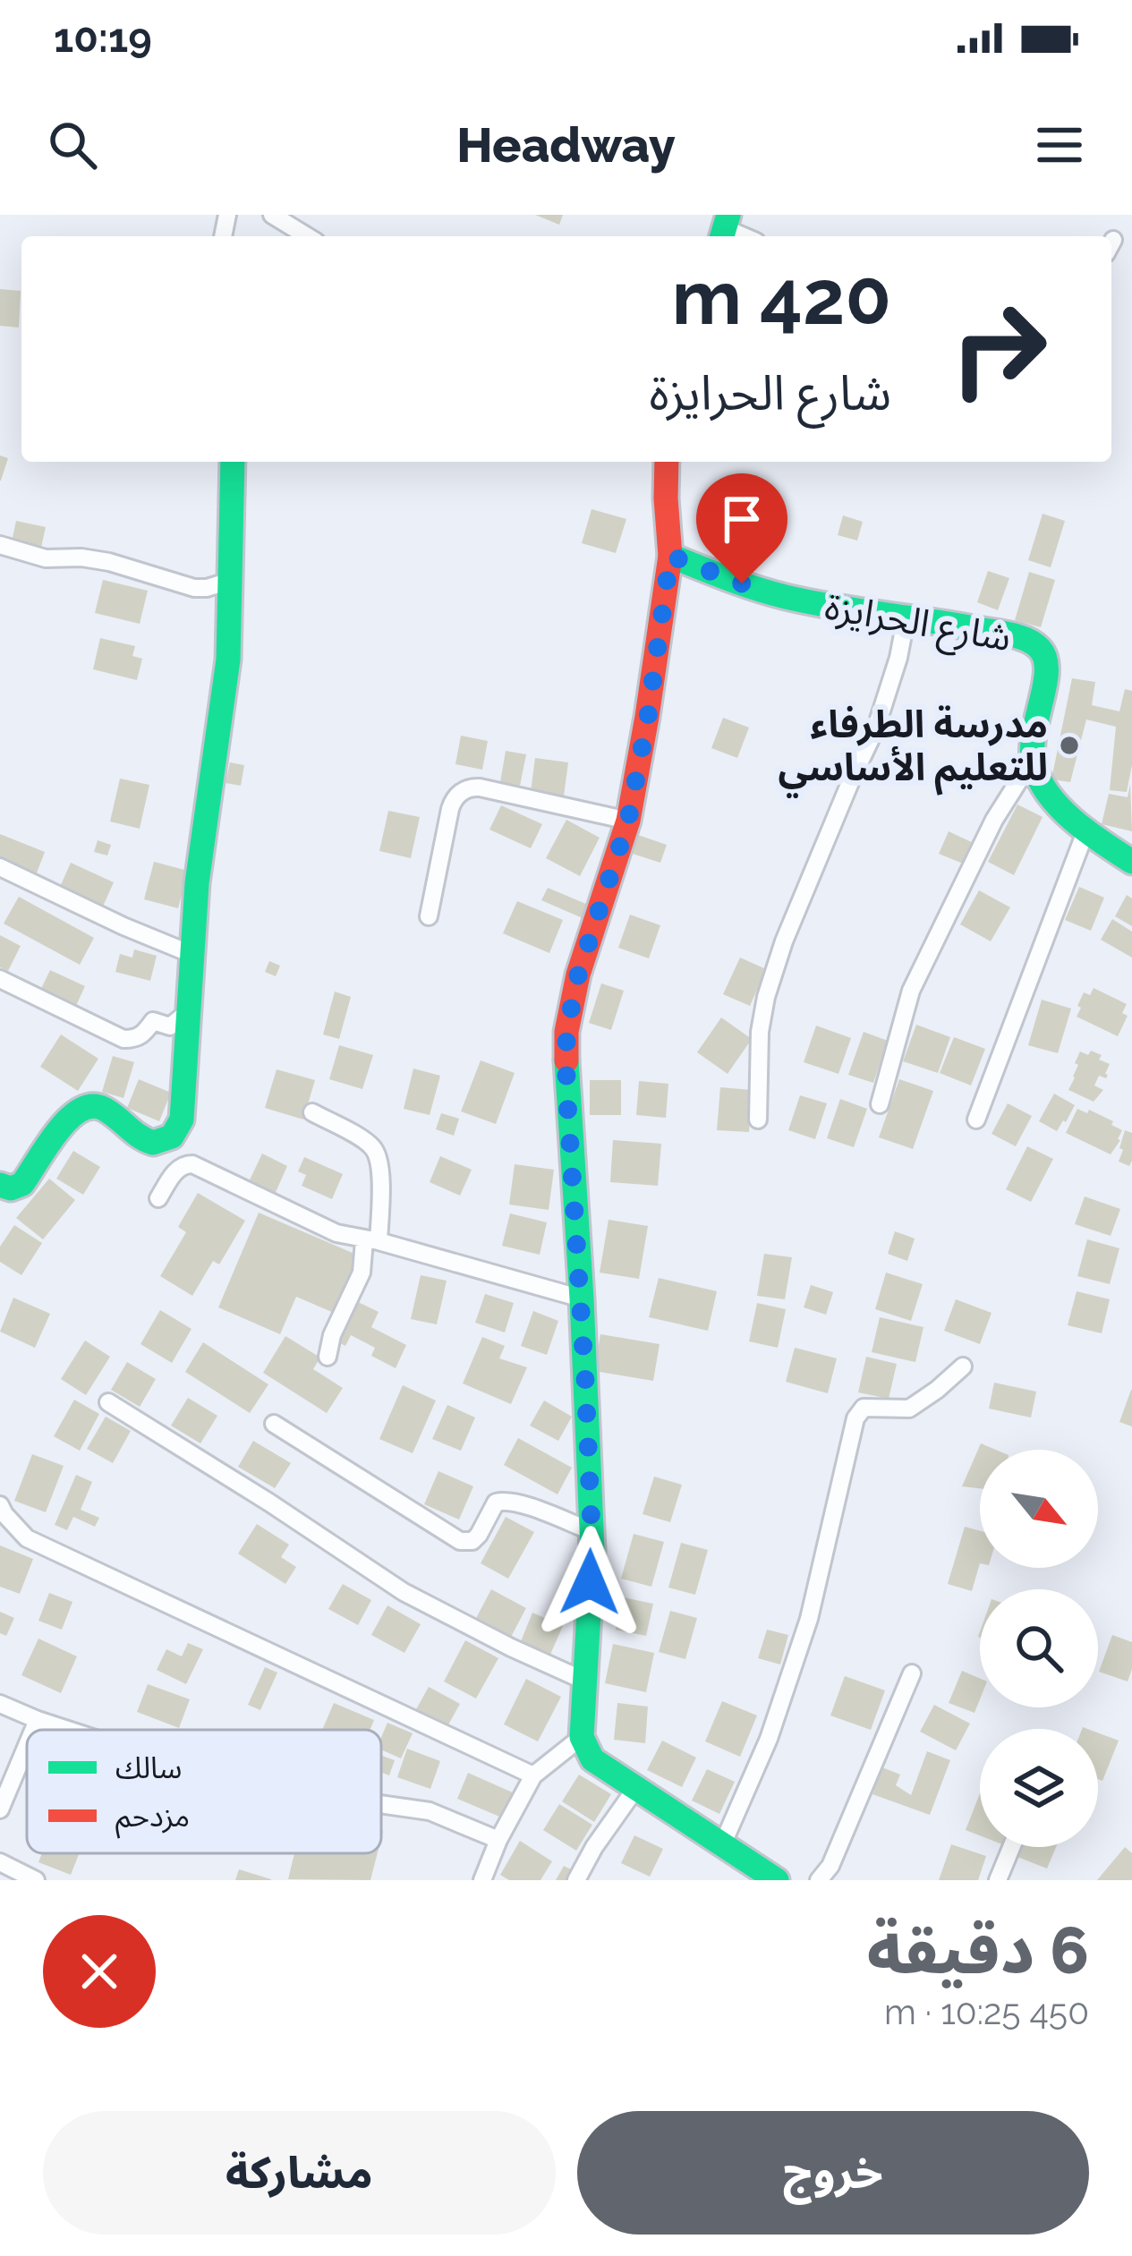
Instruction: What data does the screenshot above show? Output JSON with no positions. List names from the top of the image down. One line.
{"streets":{"street":["شارع الحرايزة"]},"places":["مدرسة الطرفاء للتعليم الأساسي"],"legend":["سالك","مزدحم"],"north":"bottom right","page":{"status":"10:19","header":"Headway","turn":["420 m","شارع الحرايزة"],"heading":["6 دقيقة","450 m · 10:25"],"buttons":["خروج","مشاركة"]}}
